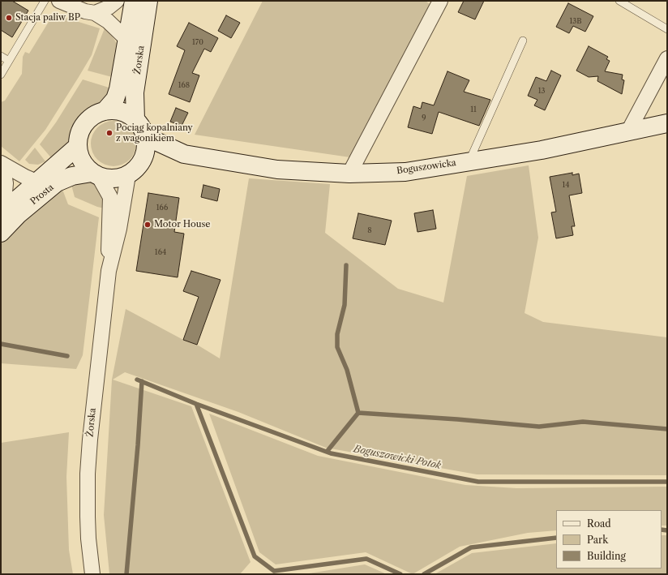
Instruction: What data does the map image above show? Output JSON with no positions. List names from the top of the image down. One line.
{"streets":{"main road":["Żorska","Boguszowicka","Prosta"]},"crossings":[["Żorska","Boguszowicka"],["Żorska","Prosta"],["Boguszowicka","Prosta"]],"water":["Boguszowicki Potok"],"places":["Stacja paliw BP","Pociąg kopalniany z wagonikiem","Motor House"],"house_numbers":["13B","170","168","13","11","9","14","166","8","164"],"legend":["Road","Park","Building"]}
